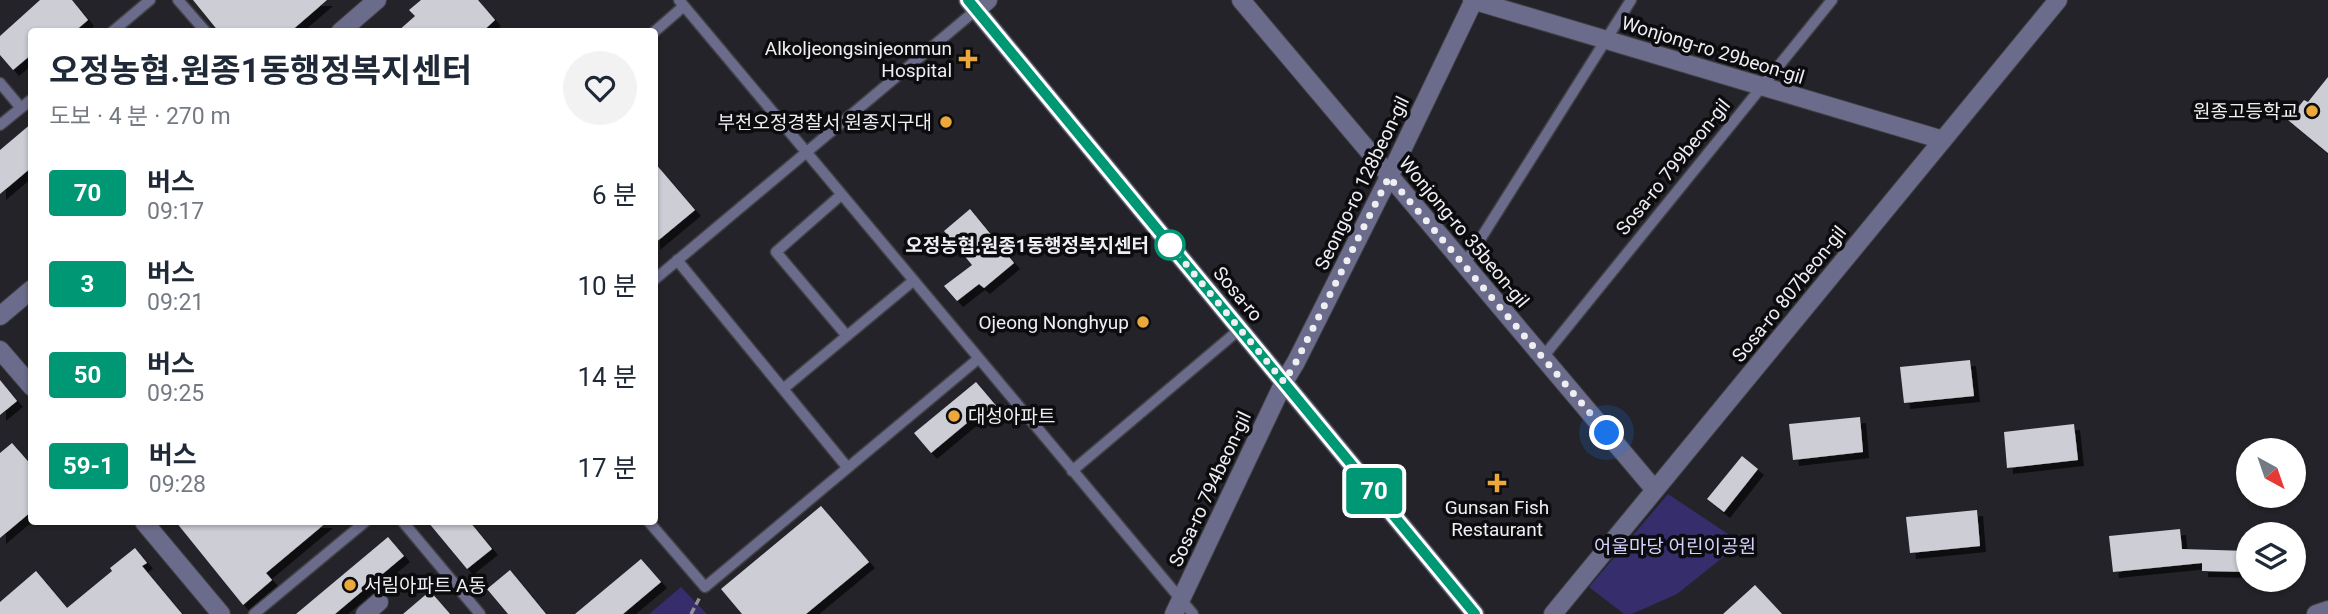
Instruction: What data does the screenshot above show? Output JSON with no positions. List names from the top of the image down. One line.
{"streets":{"street":["Wonjong-ro 29beon-gil","Seongo-ro 128beon-gil","Wonjong-ro 35beon-gil","Sosa-ro","Sosa-ro 807beon-gil","Sosa-ro 794beon-gil"],"lane":["Sosa-ro 799beon-gil"]},"crossings":[["Wonjong-ro 29beon-gil","Sosa-ro 799beon-gil"],["Wonjong-ro 29beon-gil","Seongo-ro 128beon-gil"],["Wonjong-ro 29beon-gil","Sosa-ro 807beon-gil"],["Sosa-ro 799beon-gil","Wonjong-ro 35beon-gil"],["Seongo-ro 128beon-gil","Wonjong-ro 35beon-gil"],["Seongo-ro 128beon-gil","Sosa-ro"],["Seongo-ro 128beon-gil","Sosa-ro 794beon-gil"],["Wonjong-ro 35beon-gil","Sosa-ro 807beon-gil"],["Sosa-ro","Sosa-ro 794beon-gil"]],"parks":["어울마당 어린이공원"],"places":{"health":["Alkoljeongsinjeonmun Hospital","Gunsan Fish Restaurant"],"other":["원종고등학교","부천오정경찰서 원종지구대","오정농협.원종1동행정복지센터","Ojeong Nonghyup","대성아파트","서림아파트 A동"]},"lines":["bus line 70"],"north":"bottom right","page":{"on_map":"70","heading":["오정농협.원종1동행정복지센터","도보 · 4 분 · 270 m"],"list":[{"mark":"70","name":"버스","note":"09:17","value":"6 분"},{"mark":"3","name":"버스","note":"09:21","value":"10 분"},{"mark":"50","name":"버스","note":"09:25","value":"14 분"},{"mark":"59-1","name":"버스","note":"09:28","value":"17 분"}]}}
